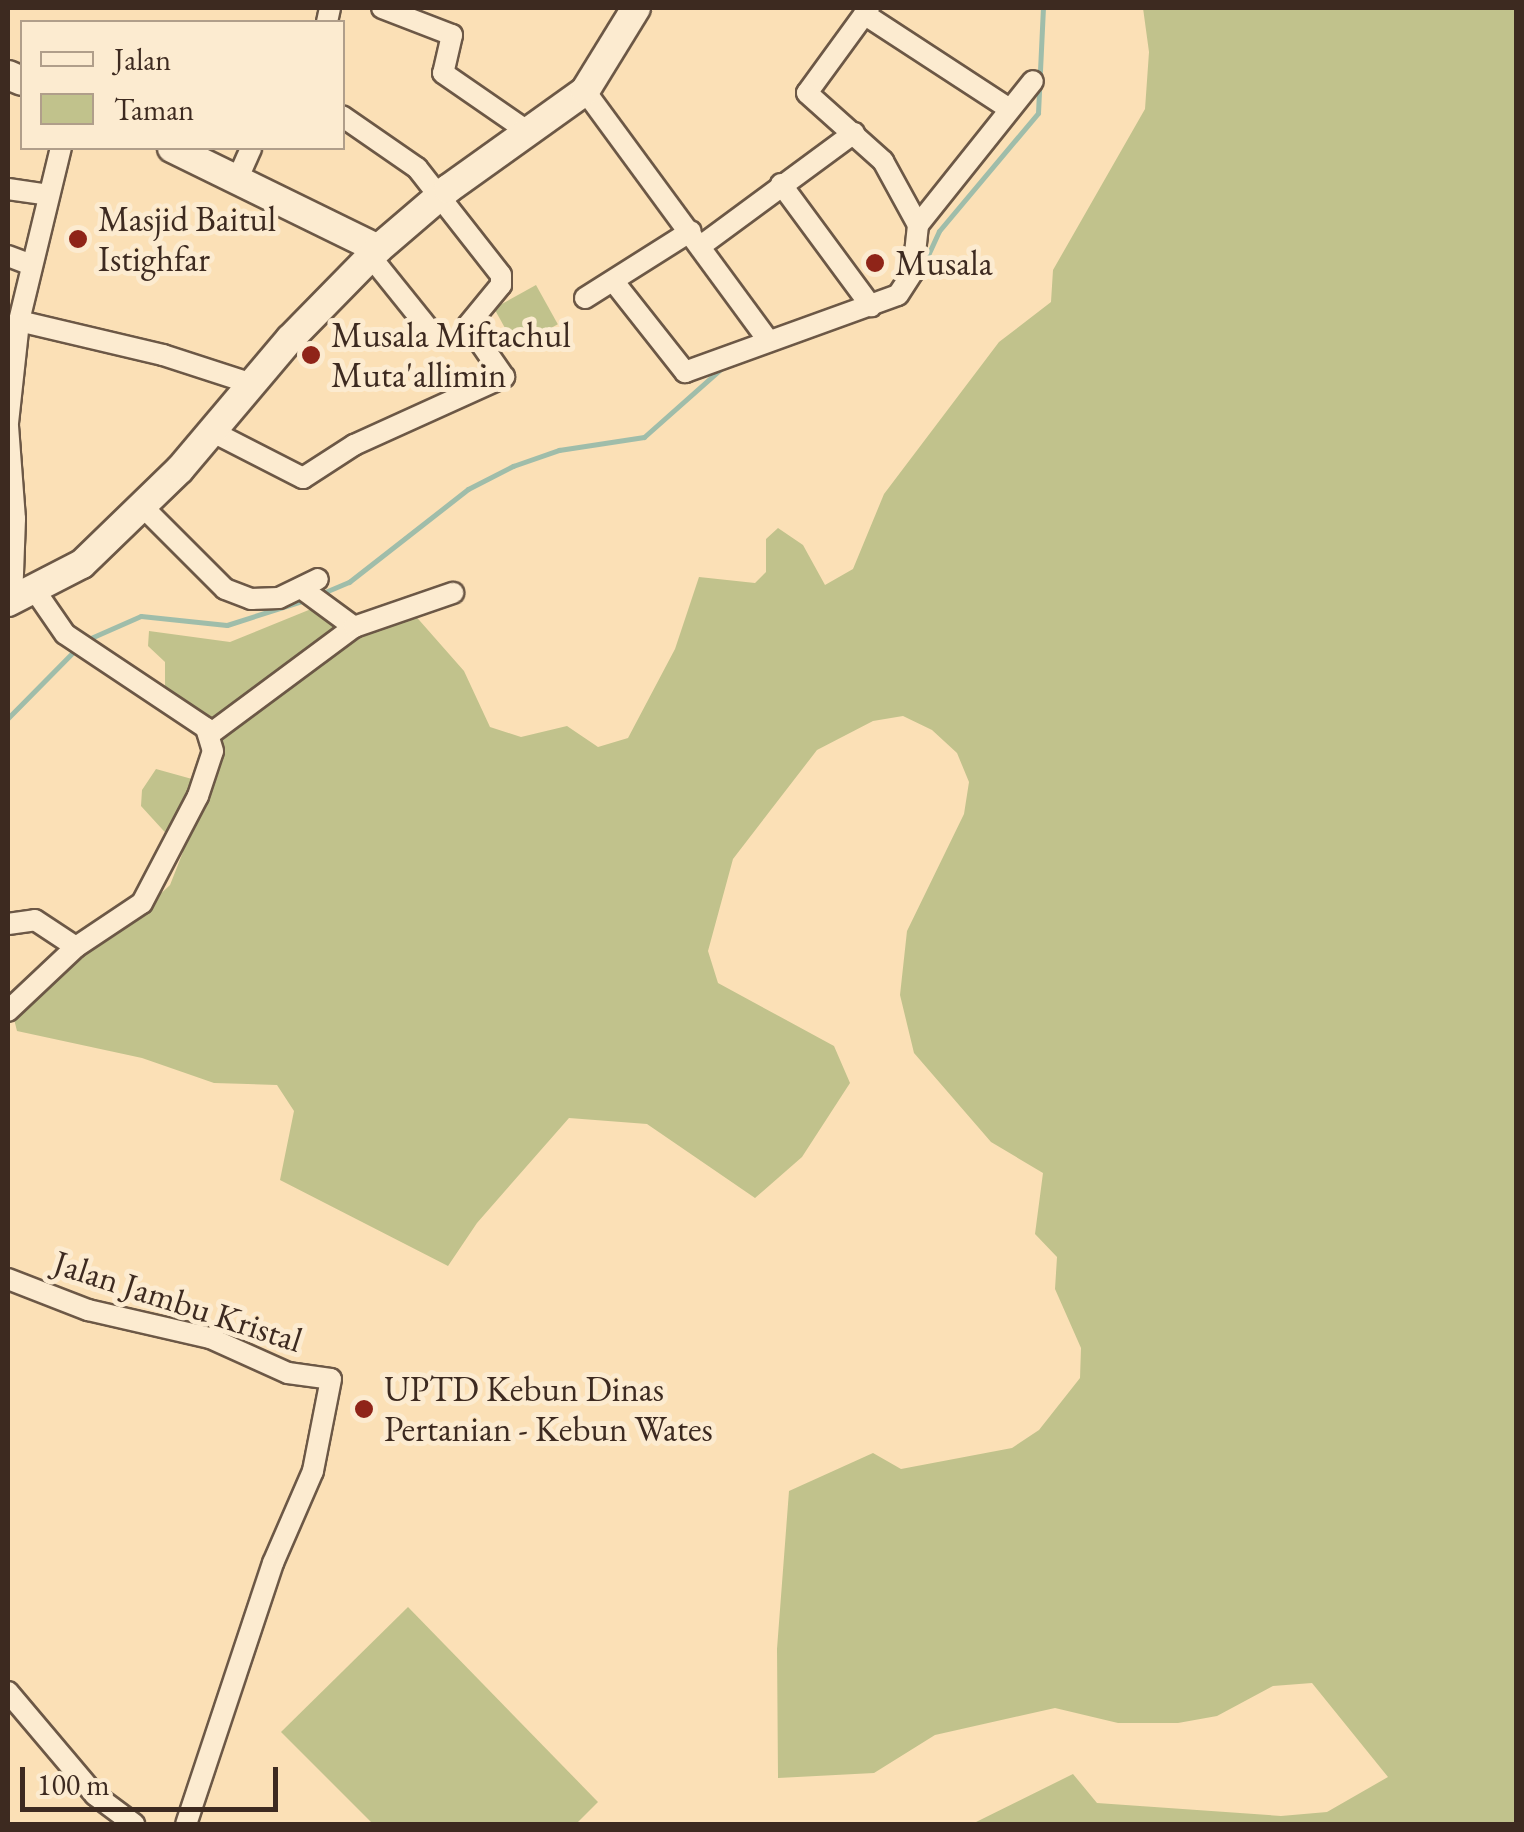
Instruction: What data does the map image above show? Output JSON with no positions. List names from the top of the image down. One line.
{"streets":{"street":["Jalan Jambu Kristal"]},"places":["Masjid Baitul Istighfar","Musala","Musala Miftachul Muta'allimin","UPTD Kebun Dinas Pertanian - Kebun Wates"],"legend":["Jalan","Taman"],"scale_bar":"100 m"}
